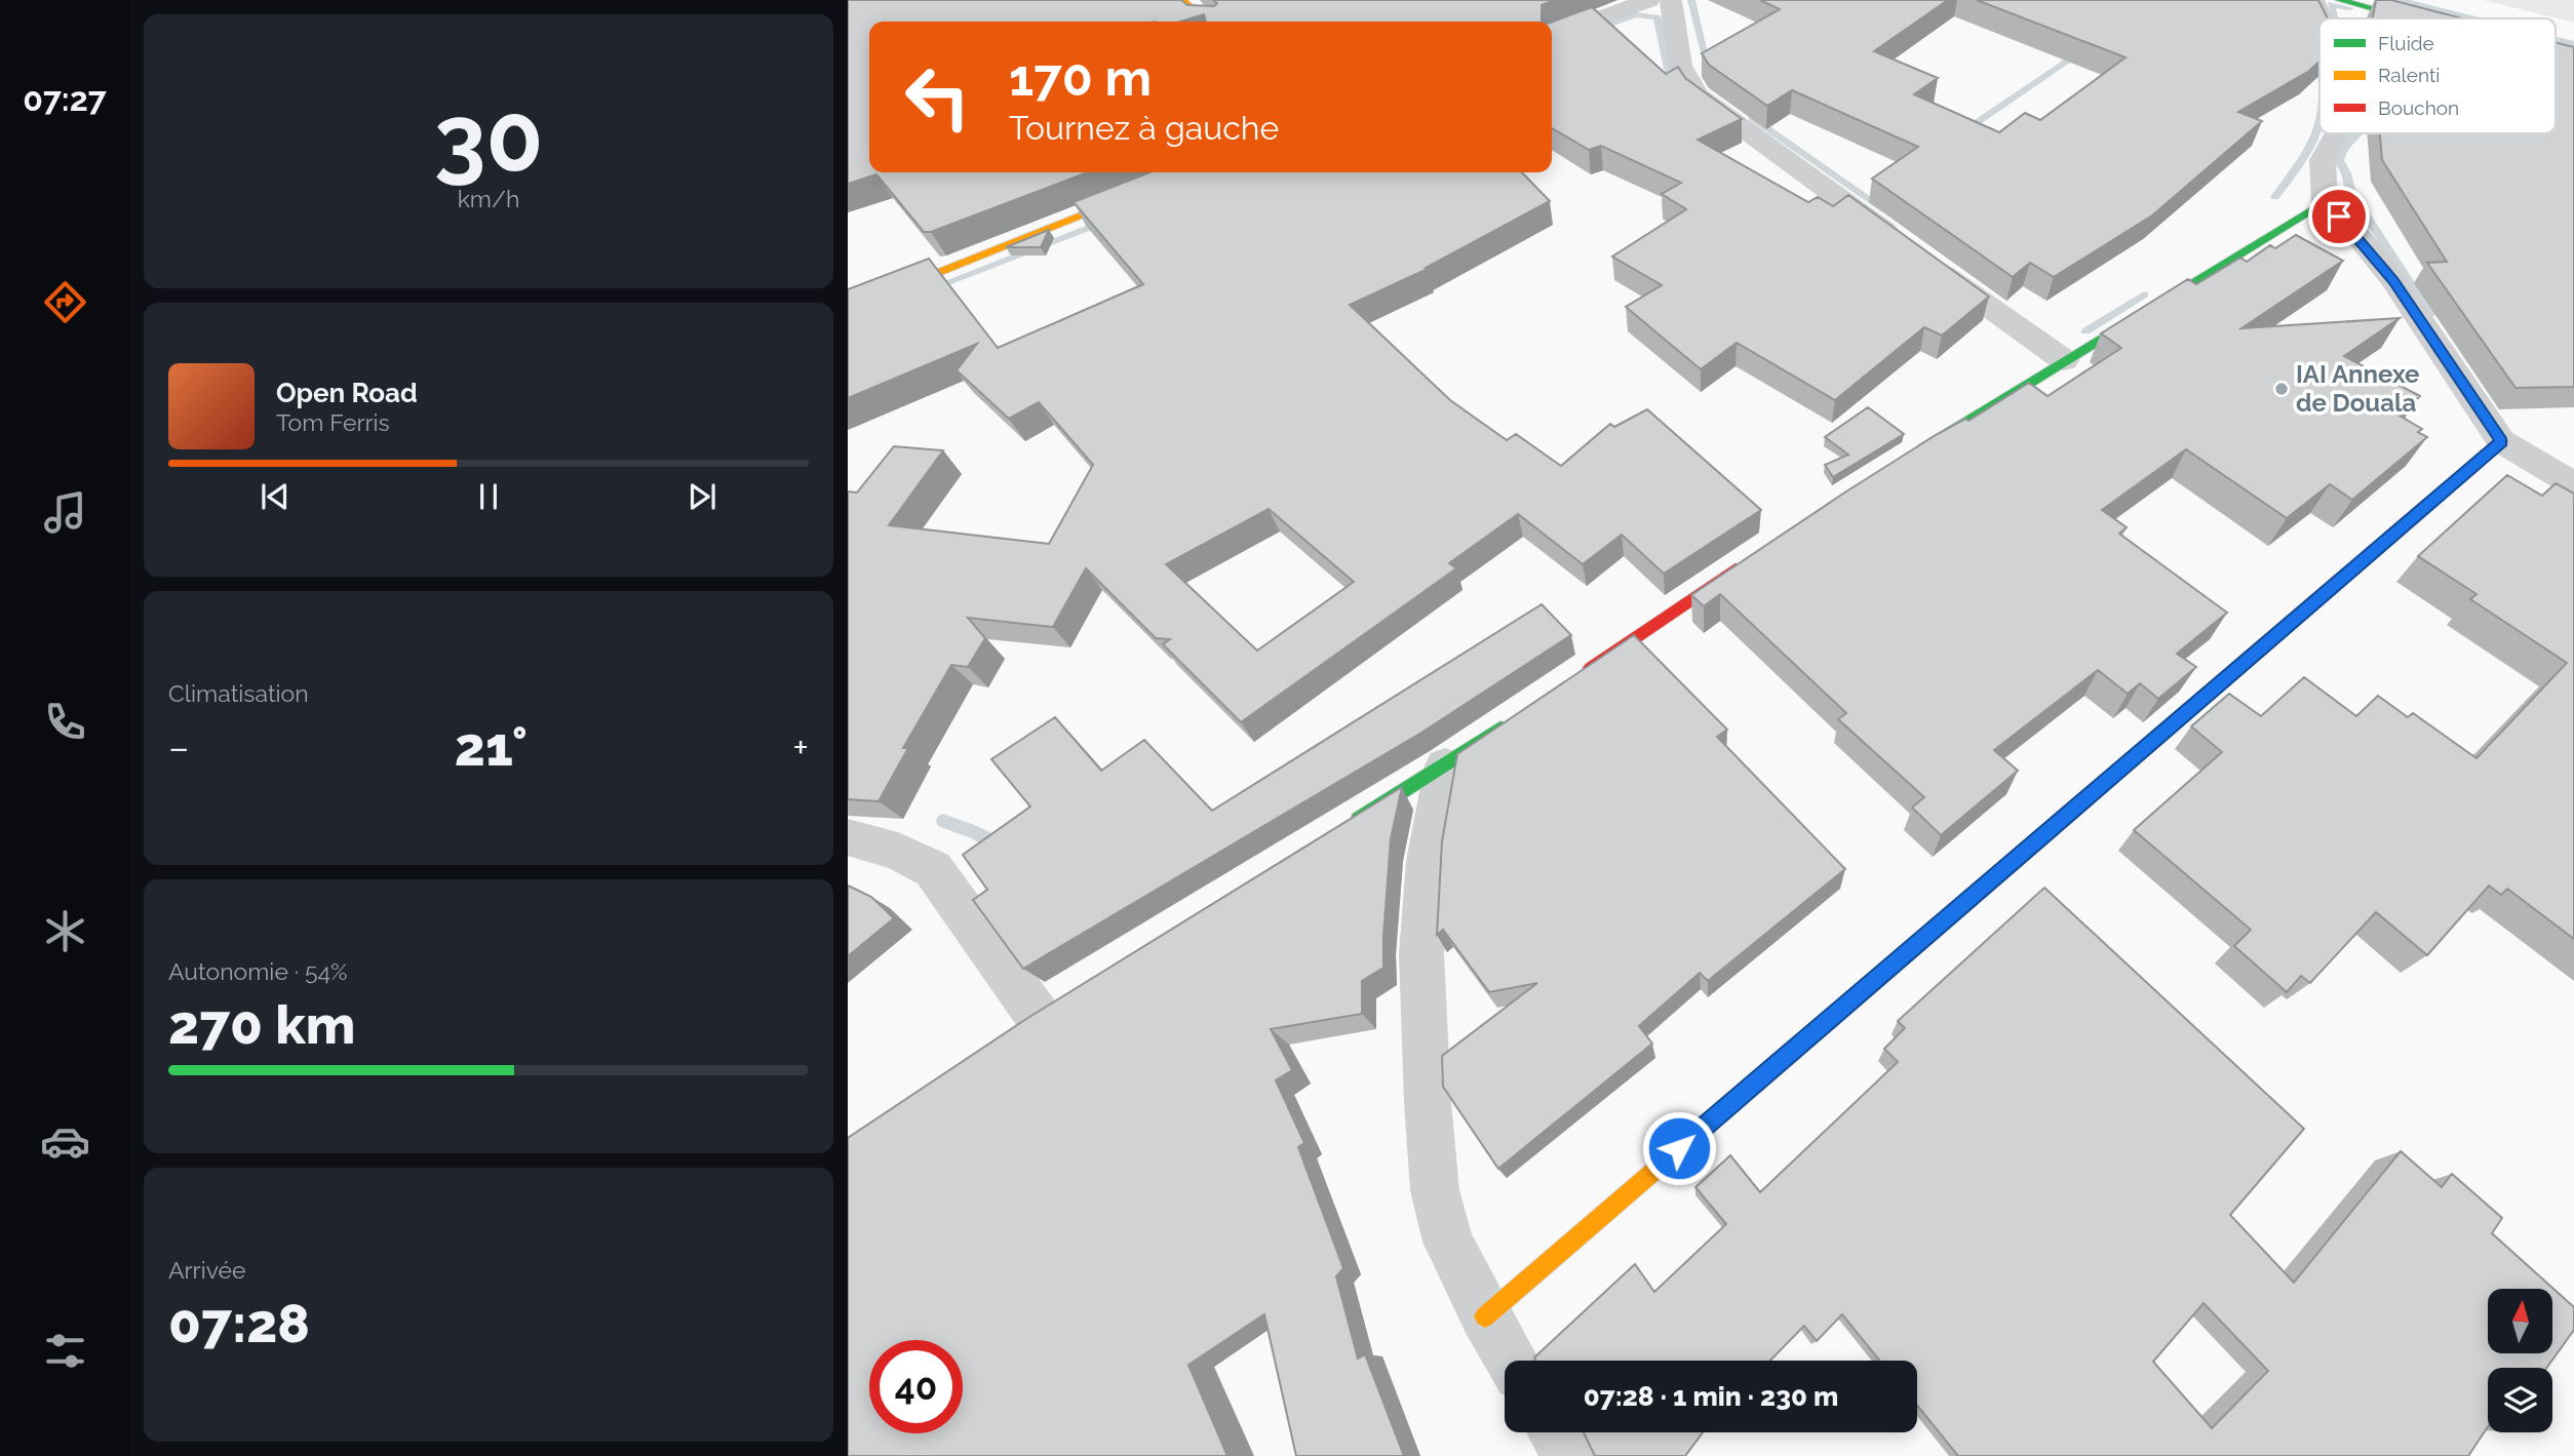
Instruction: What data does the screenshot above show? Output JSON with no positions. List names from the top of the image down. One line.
{"places":["IAI Annexe de Douala"],"legend":["Fluide","Ralenti","Bouchon"],"north":"top","page":{"tabs":"07:27","tile":[["30","km/h"],"Climatisation",["Autonomie · 54%","270 km"],["Arrivée","07:28"]],"turn":["170 m","Tournez à gauche"],"song":["Open Road","Tom Ferris"],"heat":["−","21°","+"],"limit":"40","trip":"07:28 · 1 min · 230 m"}}
